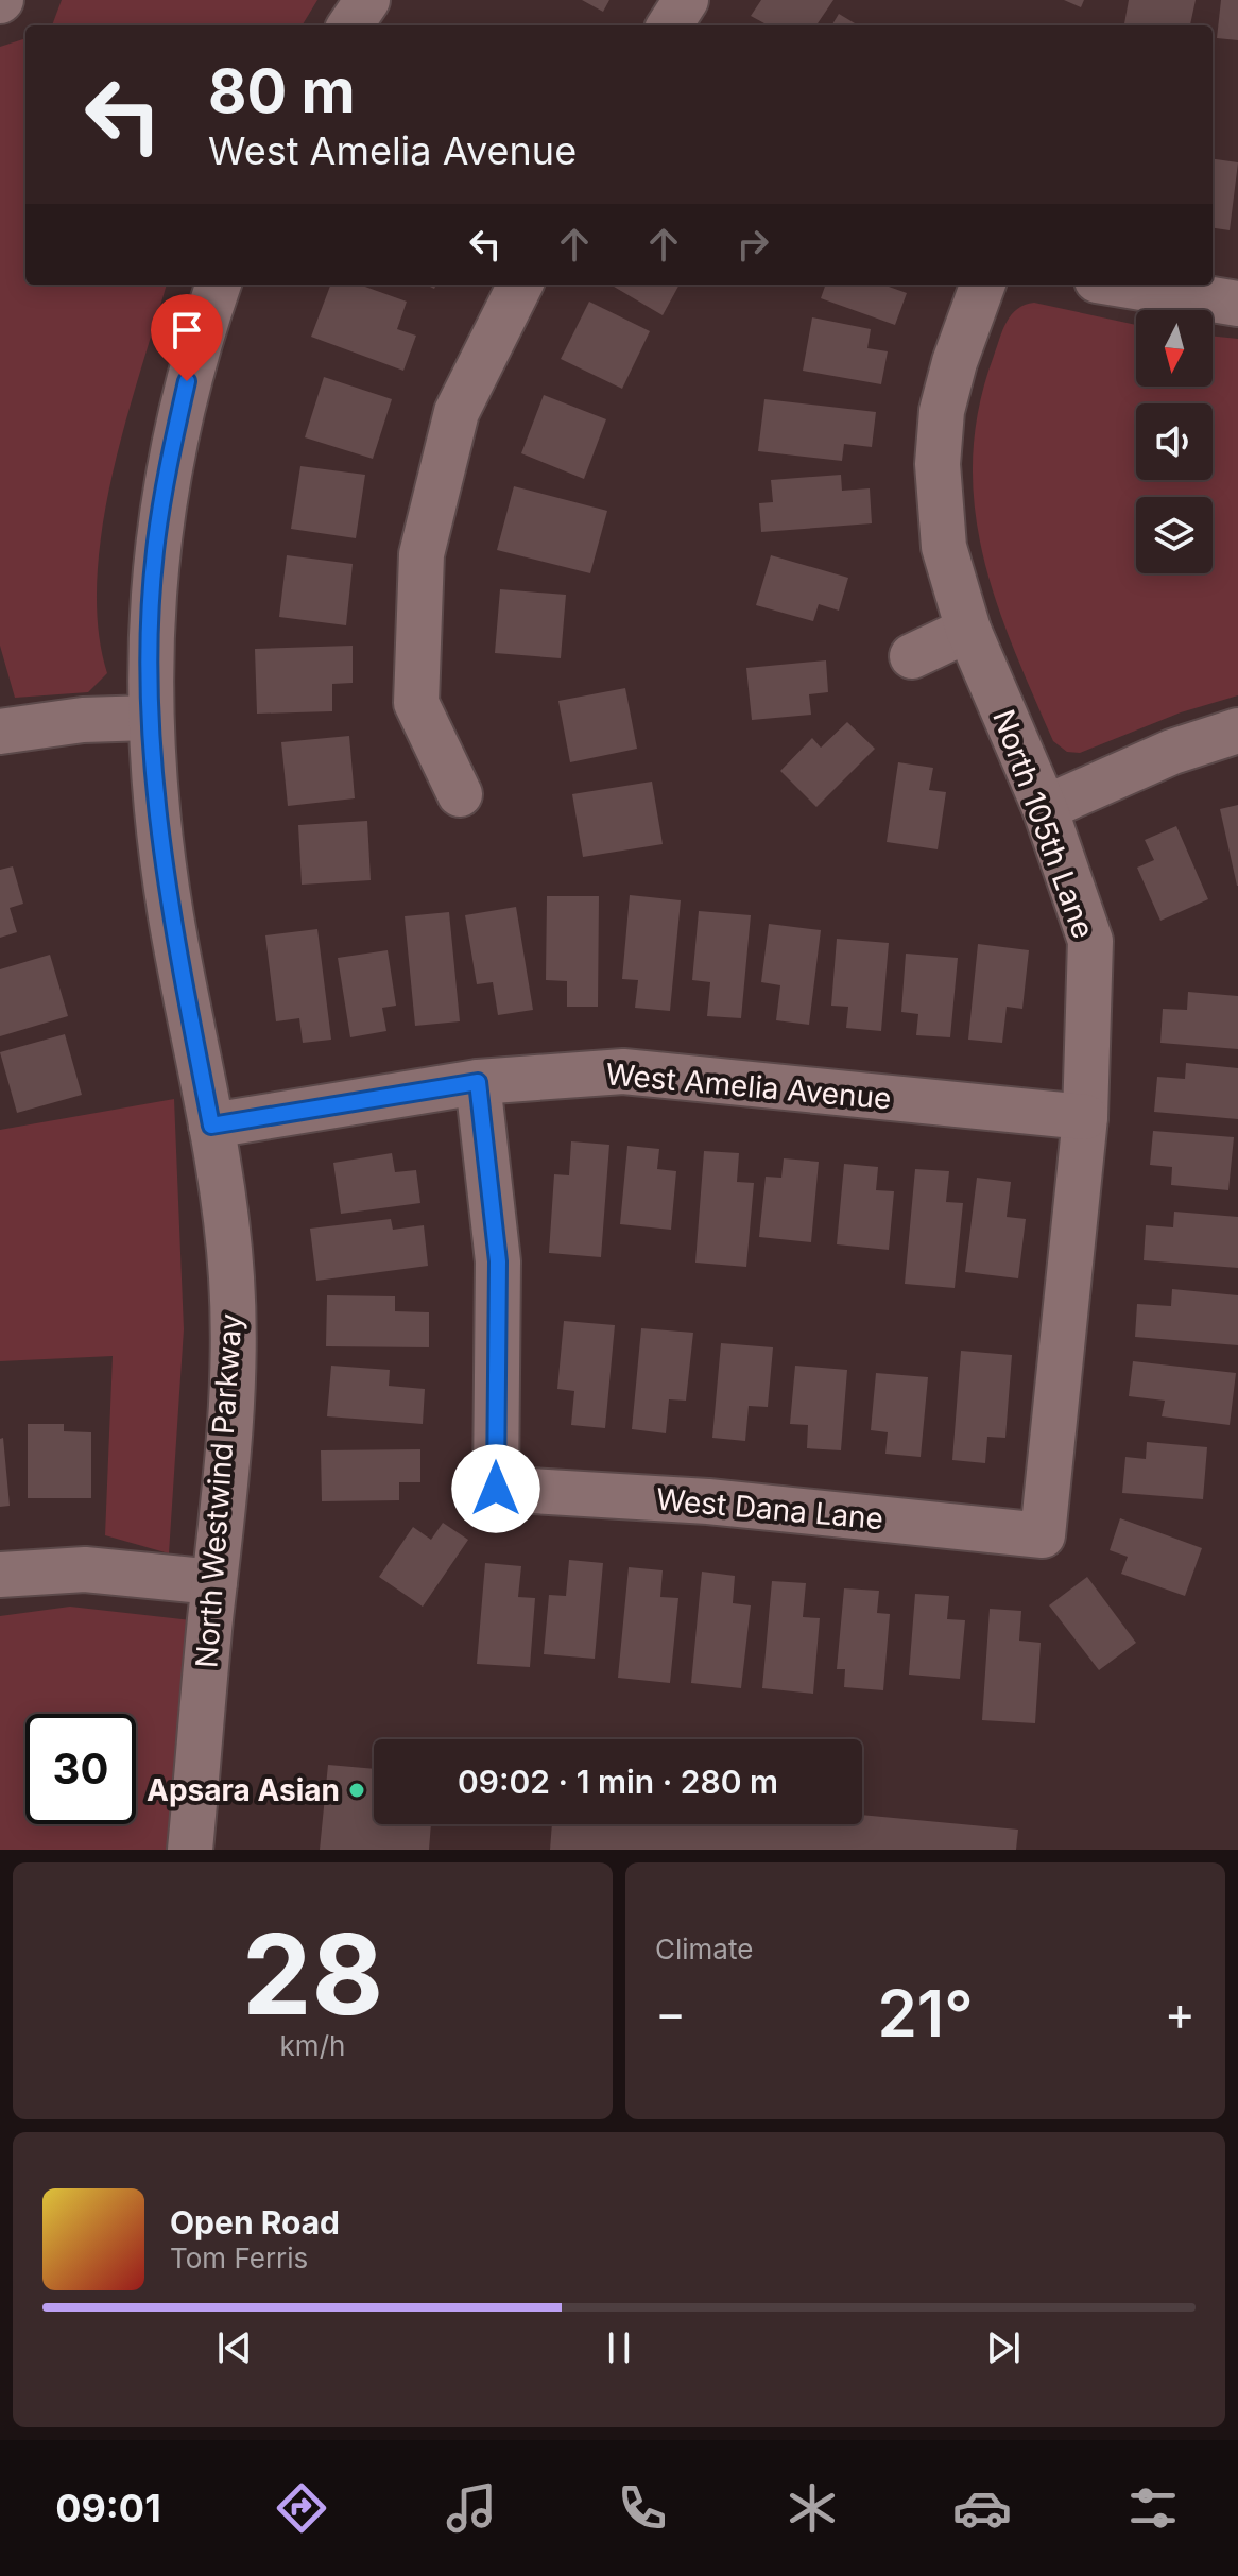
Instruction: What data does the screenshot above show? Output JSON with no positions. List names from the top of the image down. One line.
{"streets":{"street":["North 105th Lane","West Amelia Avenue","North Westwind Parkway","West Dana Lane"]},"crossings":[["North 105th Lane","West Amelia Avenue"],["North 105th Lane","West Dana Lane"],["West Amelia Avenue","North Westwind Parkway"],["West Amelia Avenue","West Dana Lane"]],"places":["Apsara Asian"],"north":"bottom","page":{"turn":["80 m","West Amelia Avenue"],"limit":"30","trip":"09:02 · 1 min · 280 m","tile":[["28","km/h"],"Climate"],"heat":["−","21°","+"],"song":["Open Road","Tom Ferris"],"tabs":"09:01"}}
